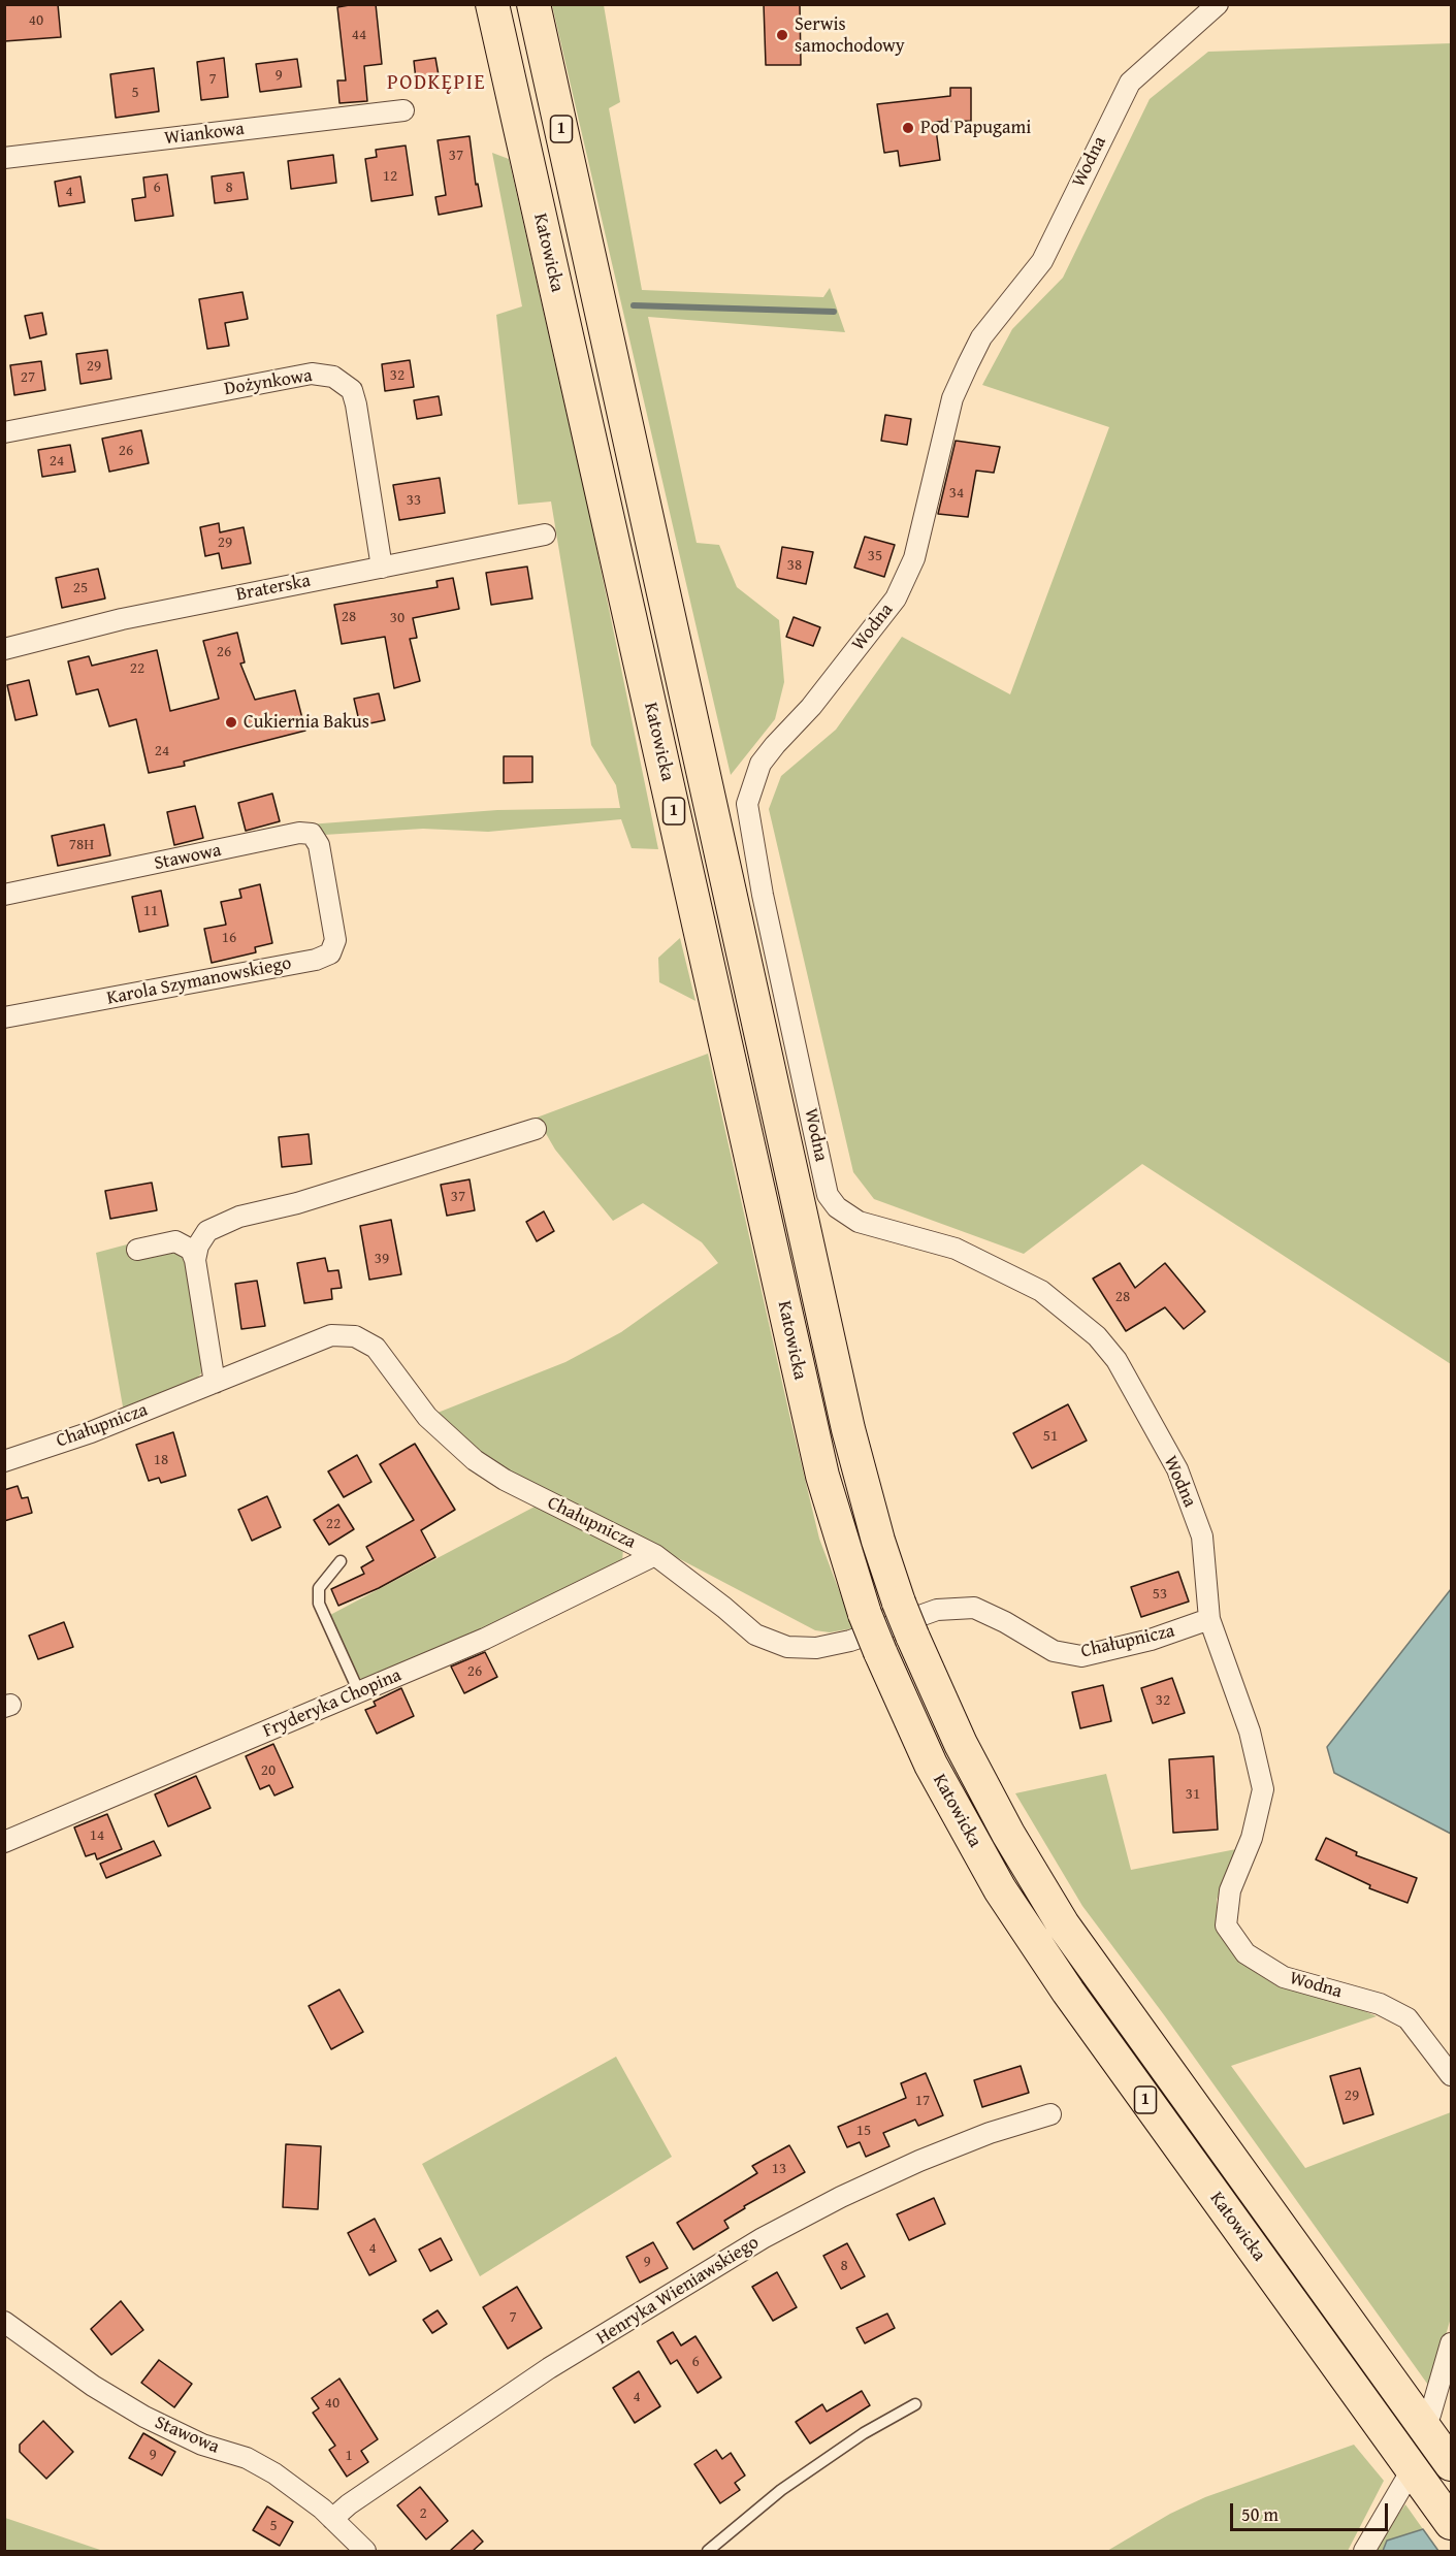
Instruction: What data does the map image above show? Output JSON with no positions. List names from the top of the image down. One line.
{"streets":{"main road":["1","Katowicka"],"street":["Wiankowa","Wodna","Dożynkowa","Braterska","Stawowa","Karola Szymanowskiego","Chałupnicza","Fryderyka Chopina","Henryka Wieniawskiego"]},"crossings":[["Wodna","Chałupnicza"],["Dożynkowa","Braterska"],["Stawowa","Karola Szymanowskiego"],["Stawowa","Henryka Wieniawskiego"],["Chałupnicza","Fryderyka Chopina"]],"districts":["PODKĘPIE"],"places":["Serwis samochodowy","Pod Papugami","Cukiernia Bakus"],"house_numbers":["40","44","9","7","5","37","12","6","8","4","29","32","27","26","24","34","33","29","35","38","25","28","30","26","22","24","78H","11","16","37","39","28","51","18","22","53","26","32","20","31","14","29","17","15","13","4","9","8","7","6","4","40","9","1","2","5"],"scale_bar":"50 m"}
